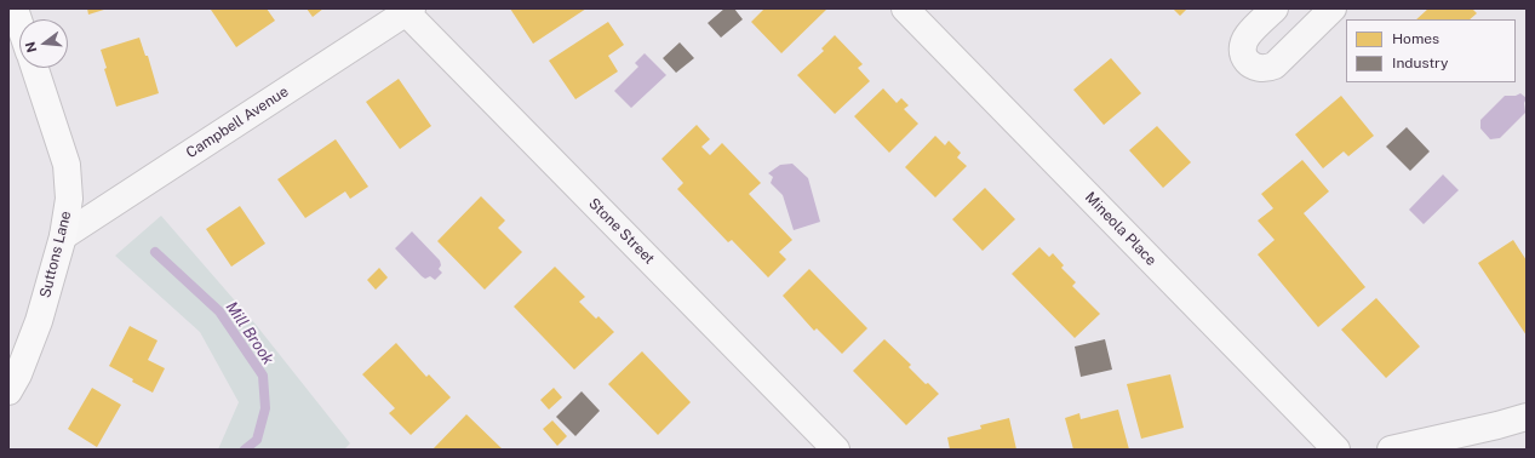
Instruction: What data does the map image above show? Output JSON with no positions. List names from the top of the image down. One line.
{"streets":{"street":["Campbell Avenue","Mineola Place","Stone Street","Suttons Lane"]},"crossings":[["Campbell Avenue","Stone Street"],["Campbell Avenue","Suttons Lane"]],"water":["Mill Brook"],"legend":["Homes","Industry"],"north":"left"}
